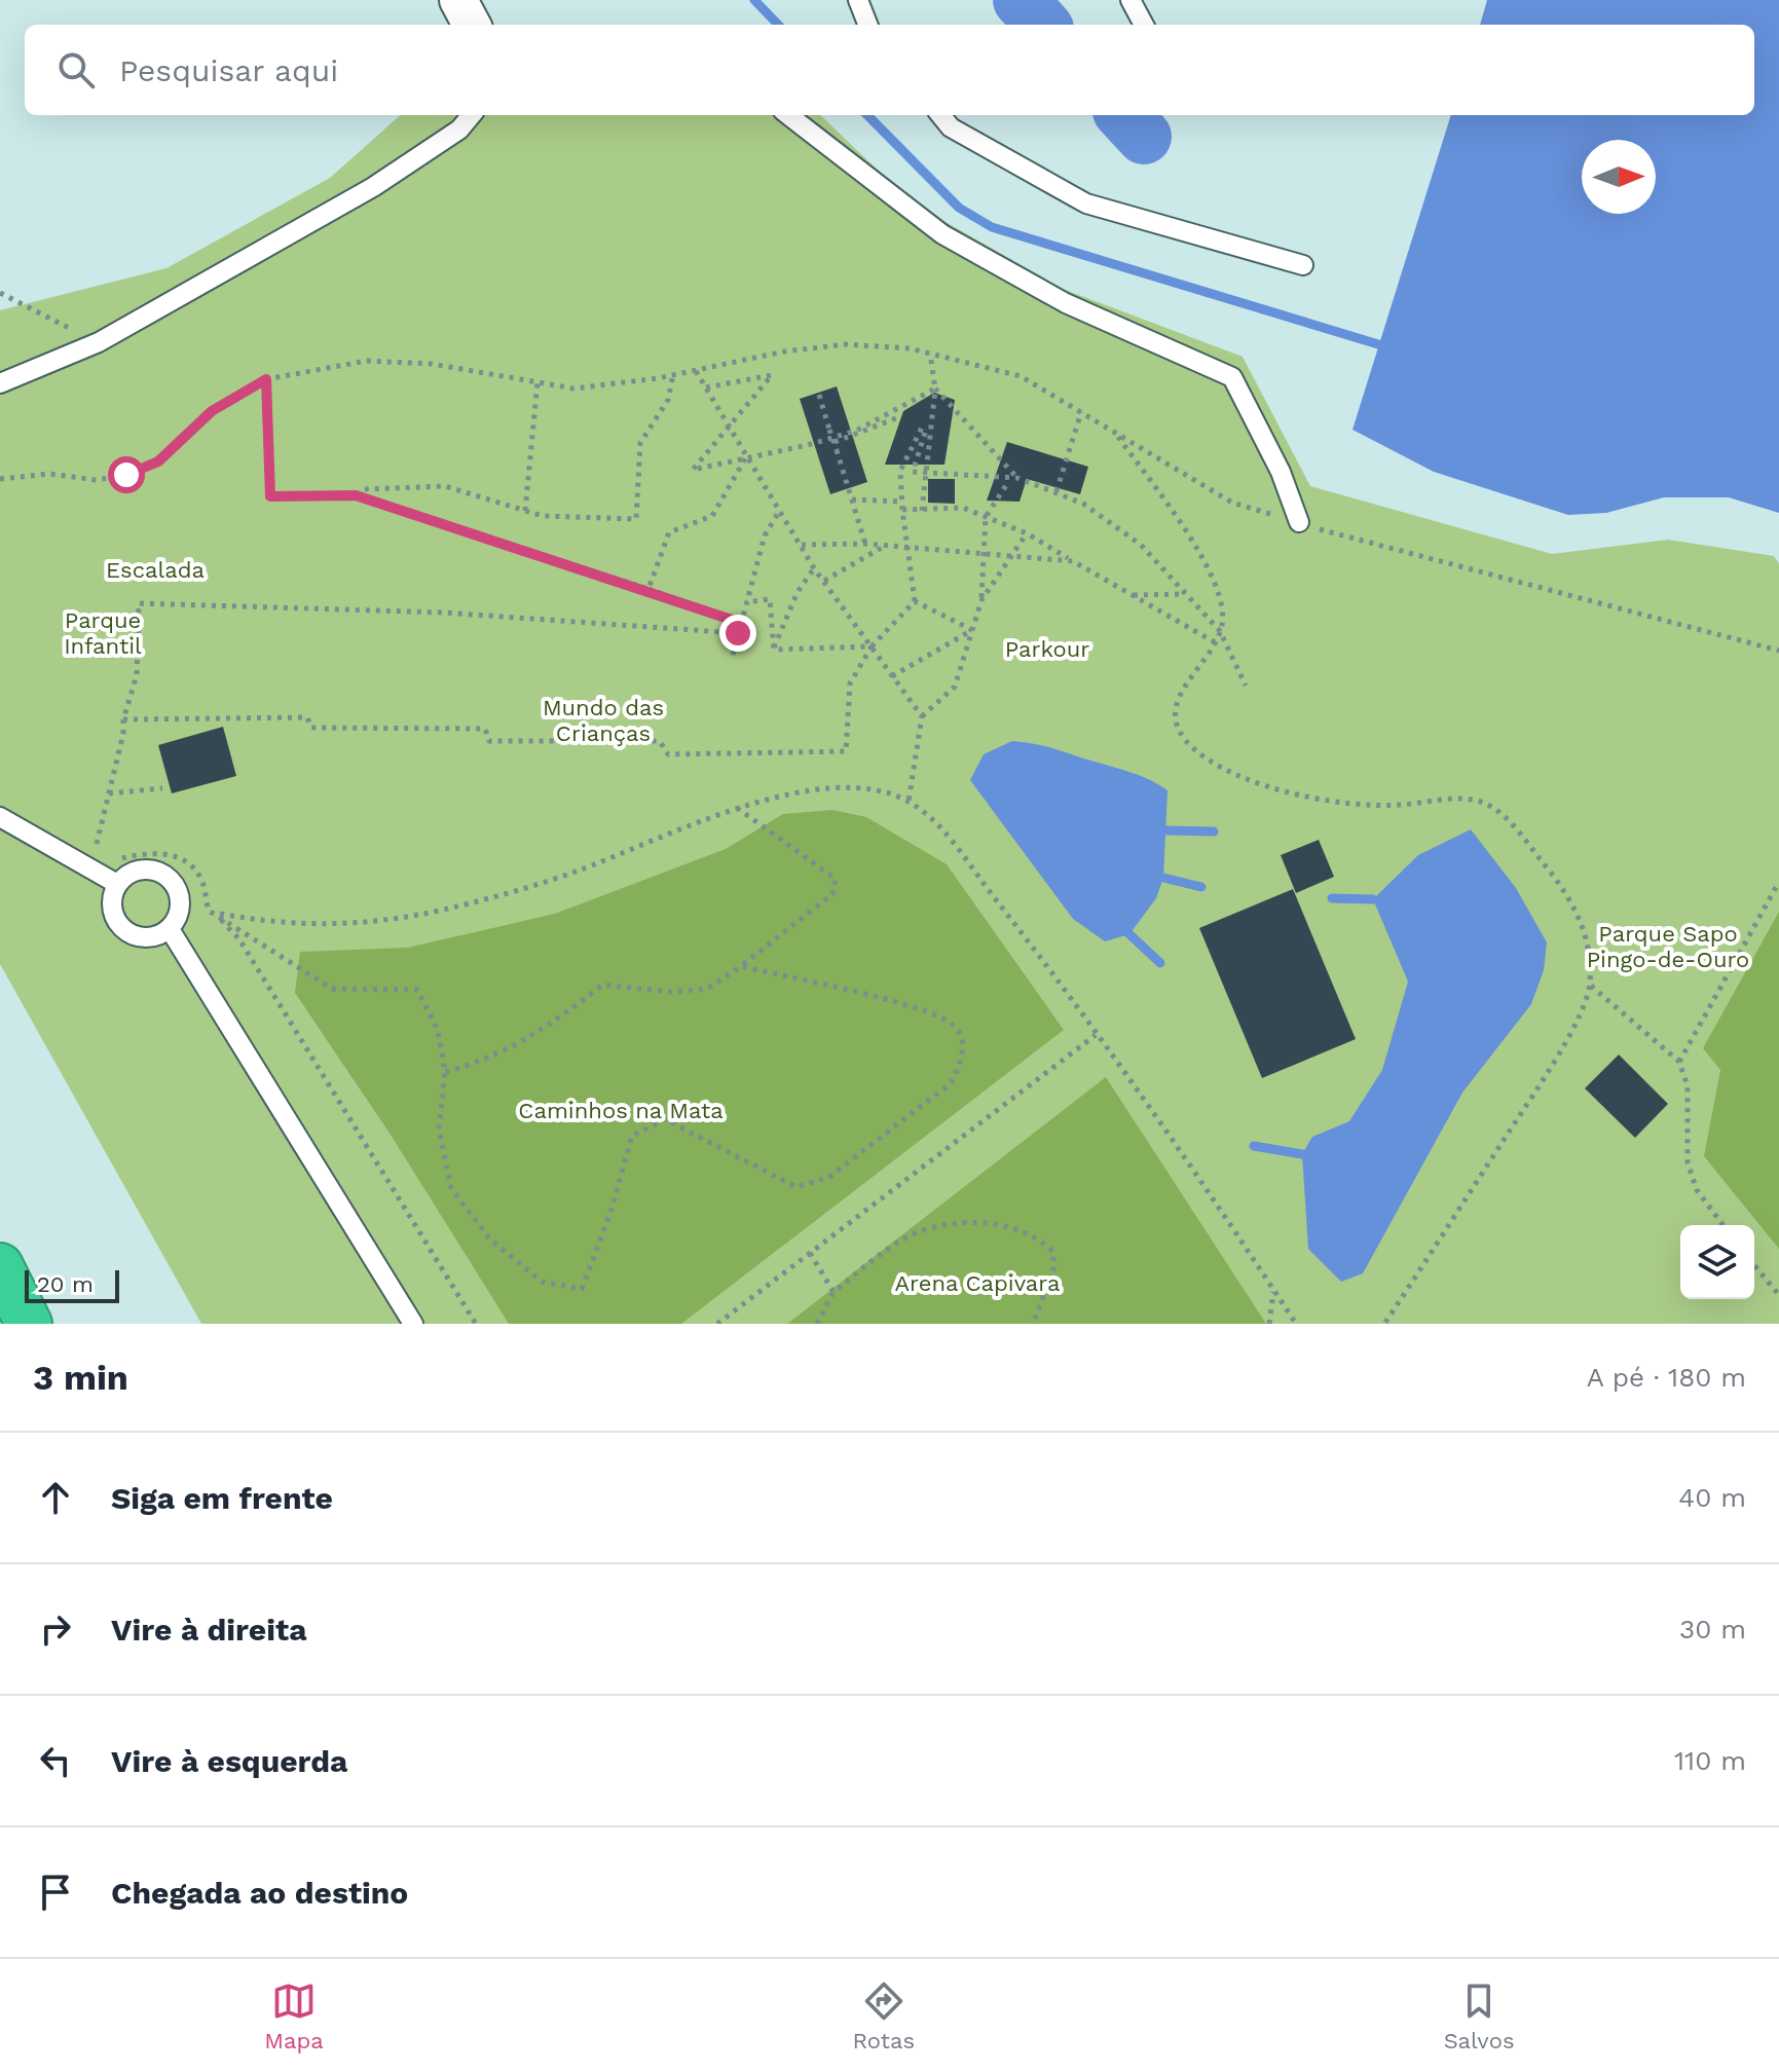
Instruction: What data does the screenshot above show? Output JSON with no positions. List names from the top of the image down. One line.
{"parks":["Escalada","Parque Infantil","Parkour","Mundo das Crianças","Parque Sapo Pingo-de-Ouro","Caminhos na Mata","Arena Capivara"],"scale_bar":"20 m","north":"right","page":{"search":"Pesquisar aqui","scale":"20 m","heading":["3 min","A pé · 180 m"],"list":[["Siga em frente","40 m"],["Vire à direita","30 m"],["Vire à esquerda","110 m"],"Chegada ao destino"],"nav":["Mapa","Rotas","Salvos"]}}
